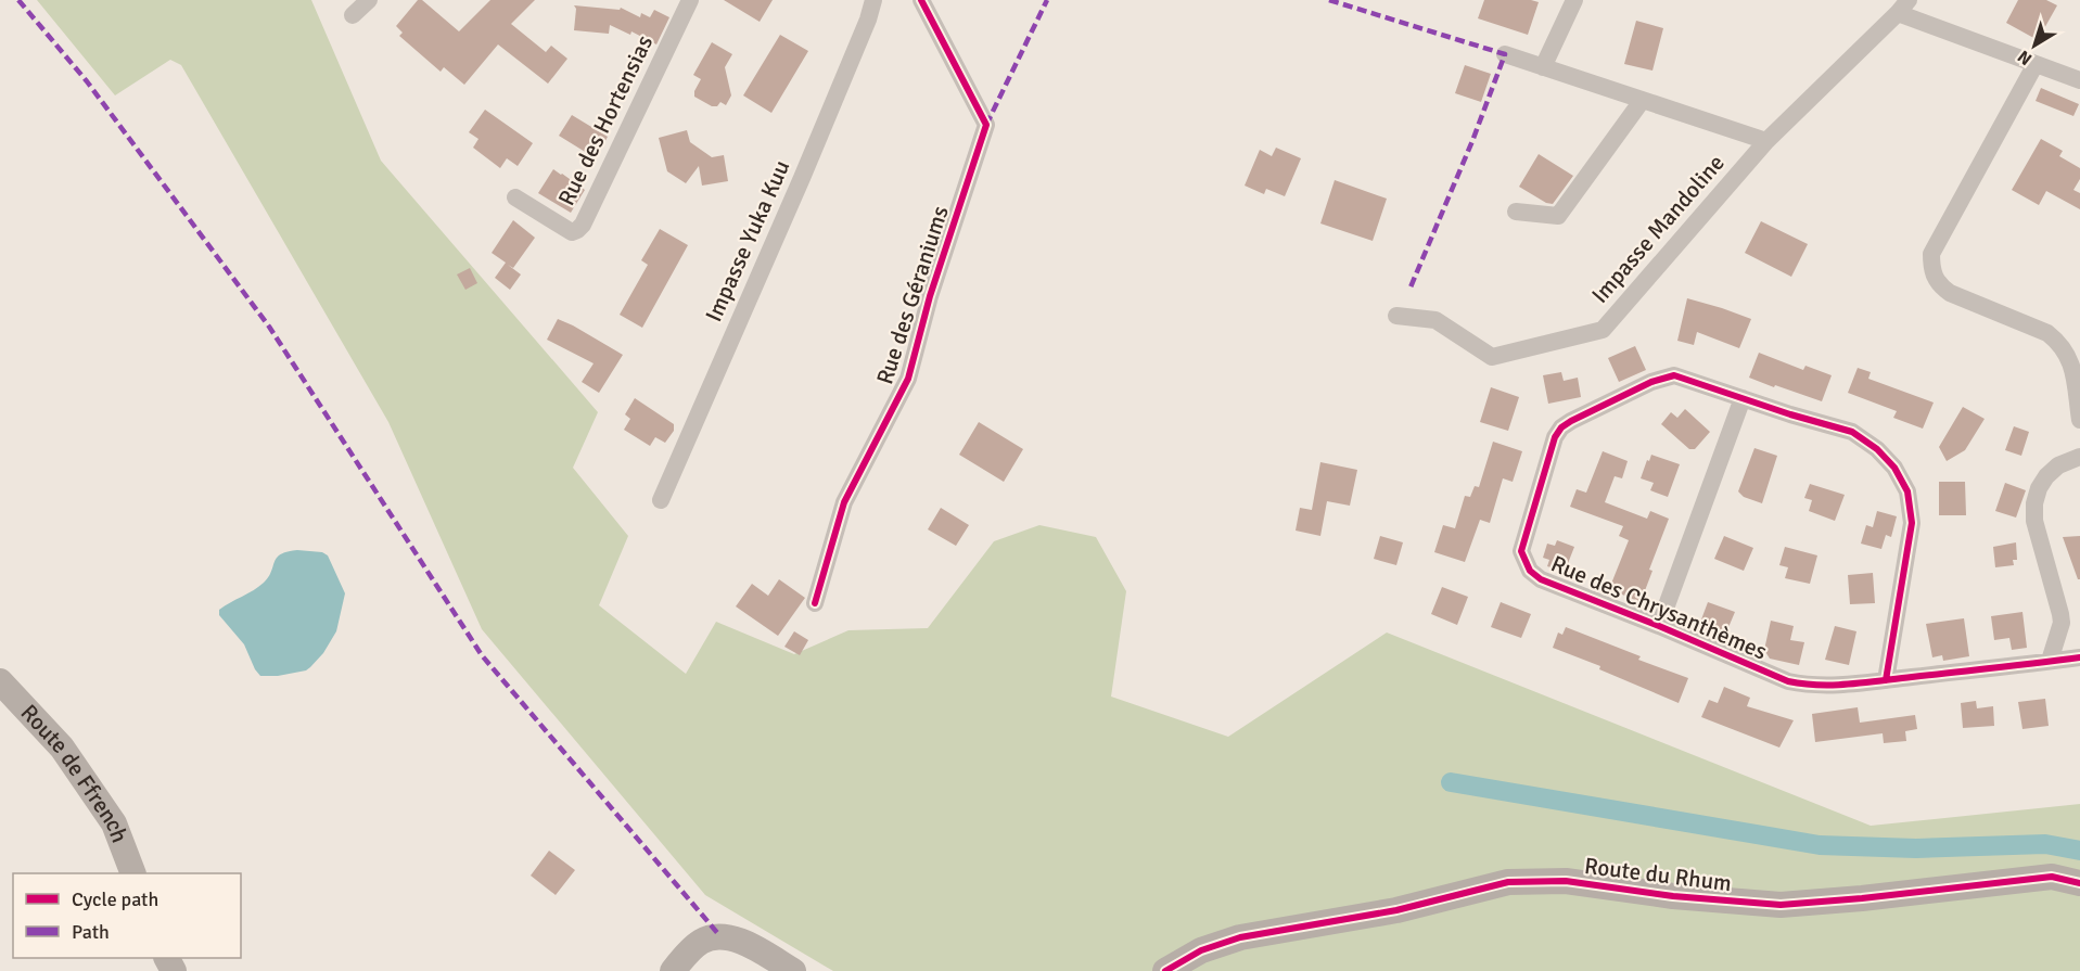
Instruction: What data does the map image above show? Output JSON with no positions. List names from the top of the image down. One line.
{"streets":{"street":["Rue des Hortensias","Impasse Mandoline","Impasse Yuka Kuu","Rue des Géraniums","Rue des Chrysanthèmes","Route de Ffrench","Route du Rhum"]},"legend":["Cycle path","Path"],"north":"bottom left"}
